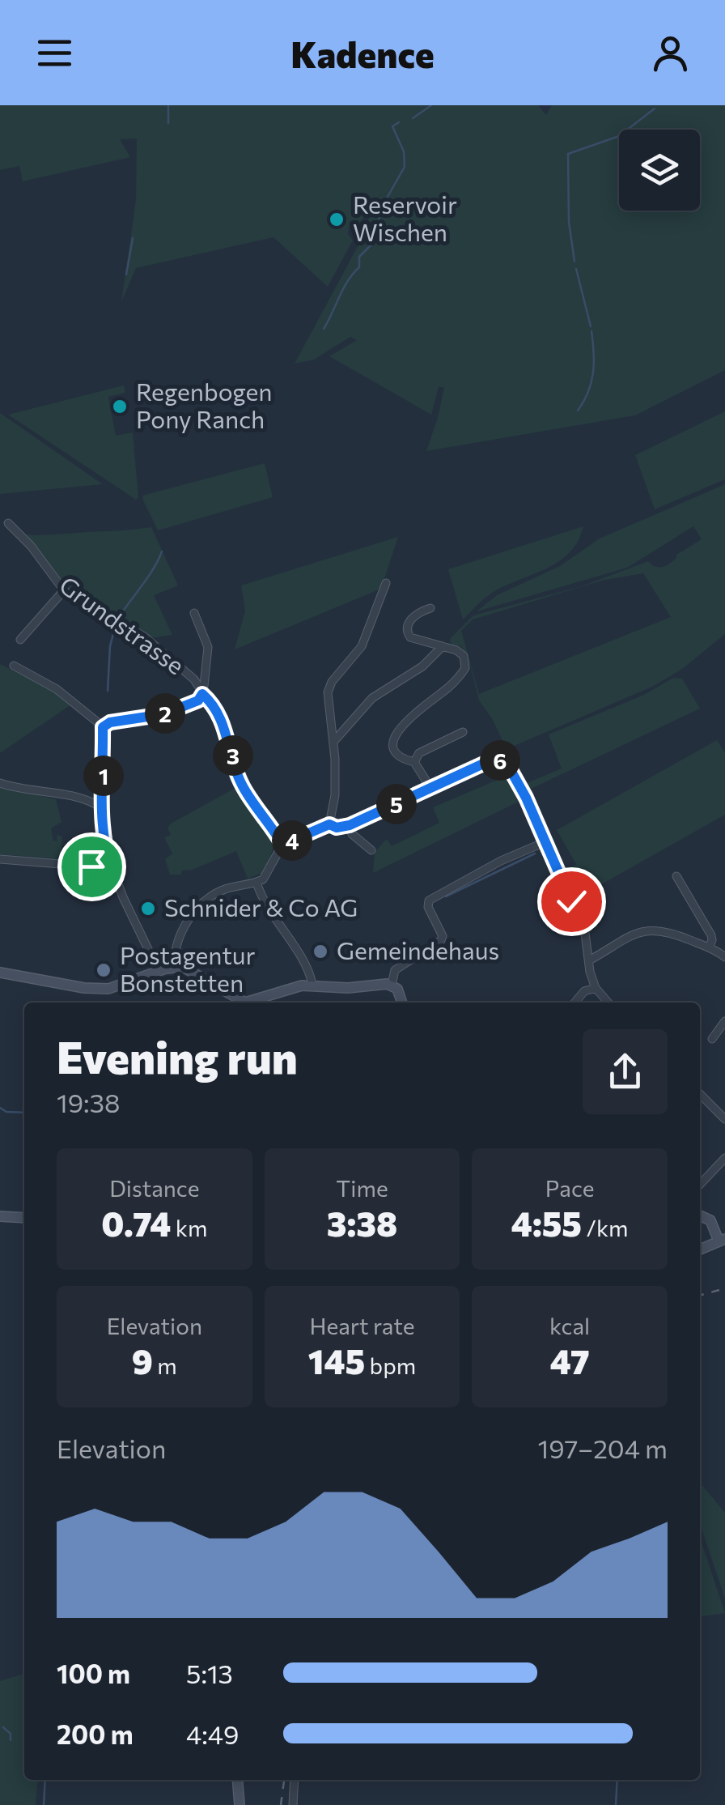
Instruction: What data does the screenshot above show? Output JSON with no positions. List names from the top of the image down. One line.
{"streets":{"street":["Grundstrasse"]},"places":["Reservoir Wischen","Regenbogen Pony Ranch","Schnider & Co AG","Gemeindehaus","Postagentur Bonstetten"],"page":{"header":"Kadence","pins":["2","3","6","1","5","4"],"heading":["Evening run","19:38"],"stats":[["Distance","0.74 km"],["Time","3:38"],["Pace","4:55 /km"],["Elevation","9 m"],["Heart rate","145 bpm"],["kcal","47"]],"chart":["Elevation","197–204 m"],"list":[{"name":"100 m","note":"5:13"},{"name":"200 m","note":"4:49"}]}}
